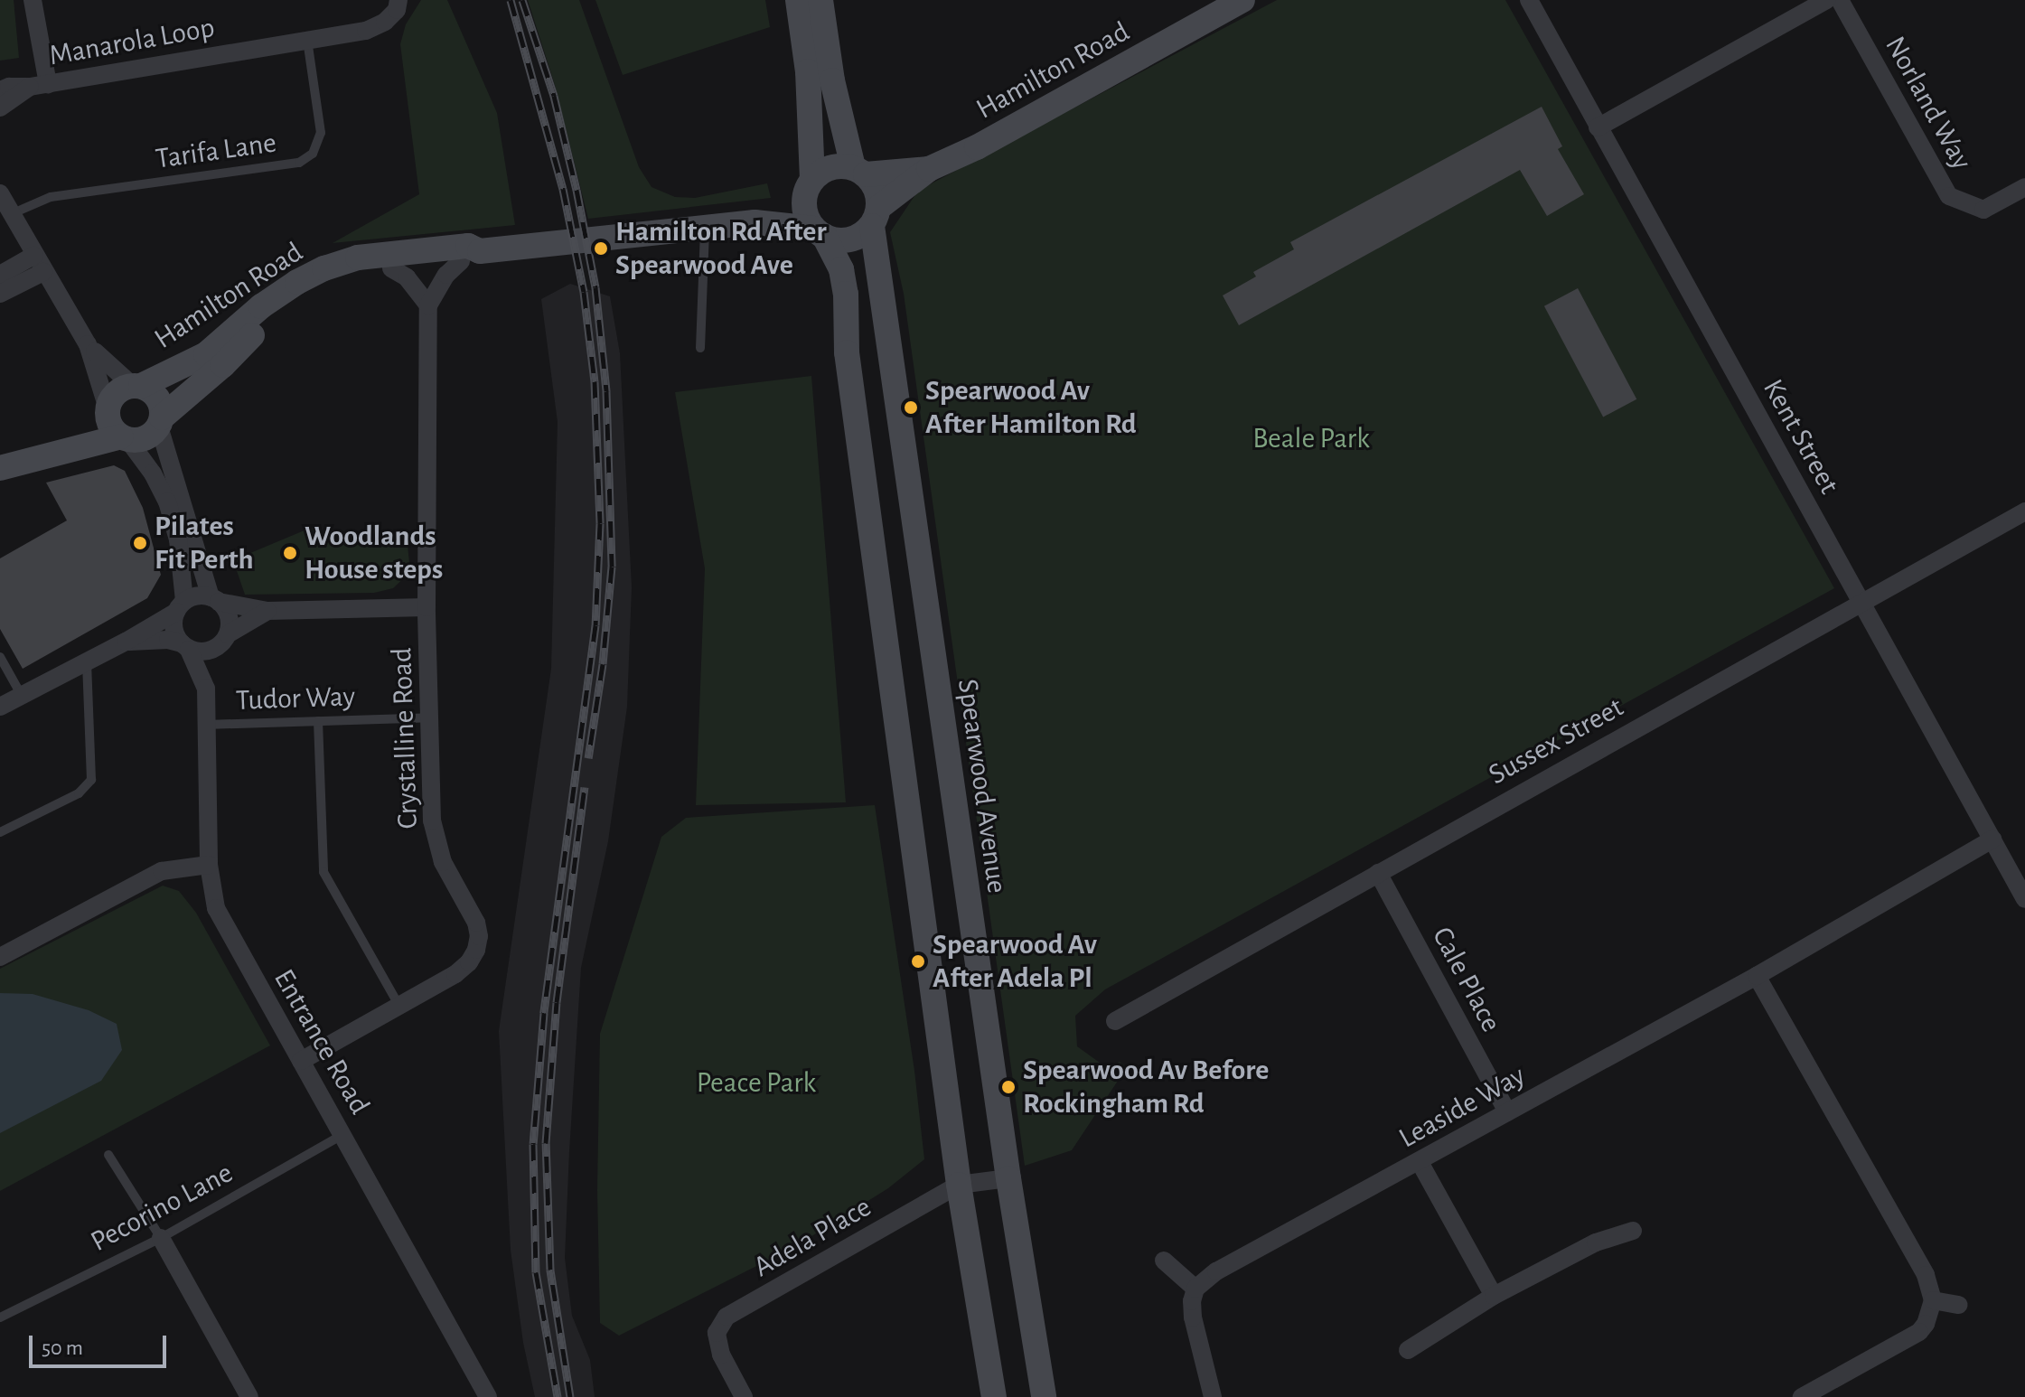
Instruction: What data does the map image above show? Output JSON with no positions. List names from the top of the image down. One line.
{"streets":{"main road":["Hamilton Road","Spearwood Avenue"],"street":["Manarola Loop","Norland Way","Kent Street","Crystalline Road","Sussex Street","Cale Place","Entrance Road","Leaside Way","Adela Place"],"lane":["Tarifa Lane","Tudor Way","Pecorino Lane"]},"crossings":[["Manarola Loop","Tarifa Lane"],["Hamilton Road","Spearwood Avenue"],["Kent Street","Sussex Street"],["Kent Street","Leaside Way"],["Tudor Way","Crystalline Road"],["Tudor Way","Entrance Road"],["Crystalline Road","Entrance Road"],["Sussex Street","Cale Place"],["Spearwood Avenue","Adela Place"],["Cale Place","Leaside Way"],["Entrance Road","Pecorino Lane"]],"parks":["Beale Park","Peace Park"],"places":["Hamilton Rd After Spearwood Ave","Spearwood Av After Hamilton Rd","Pilates Fit Perth","Woodlands House steps","Spearwood Av After Adela Pl","Spearwood Av Before Rockingham Rd"],"scale_bar":"50 m"}
